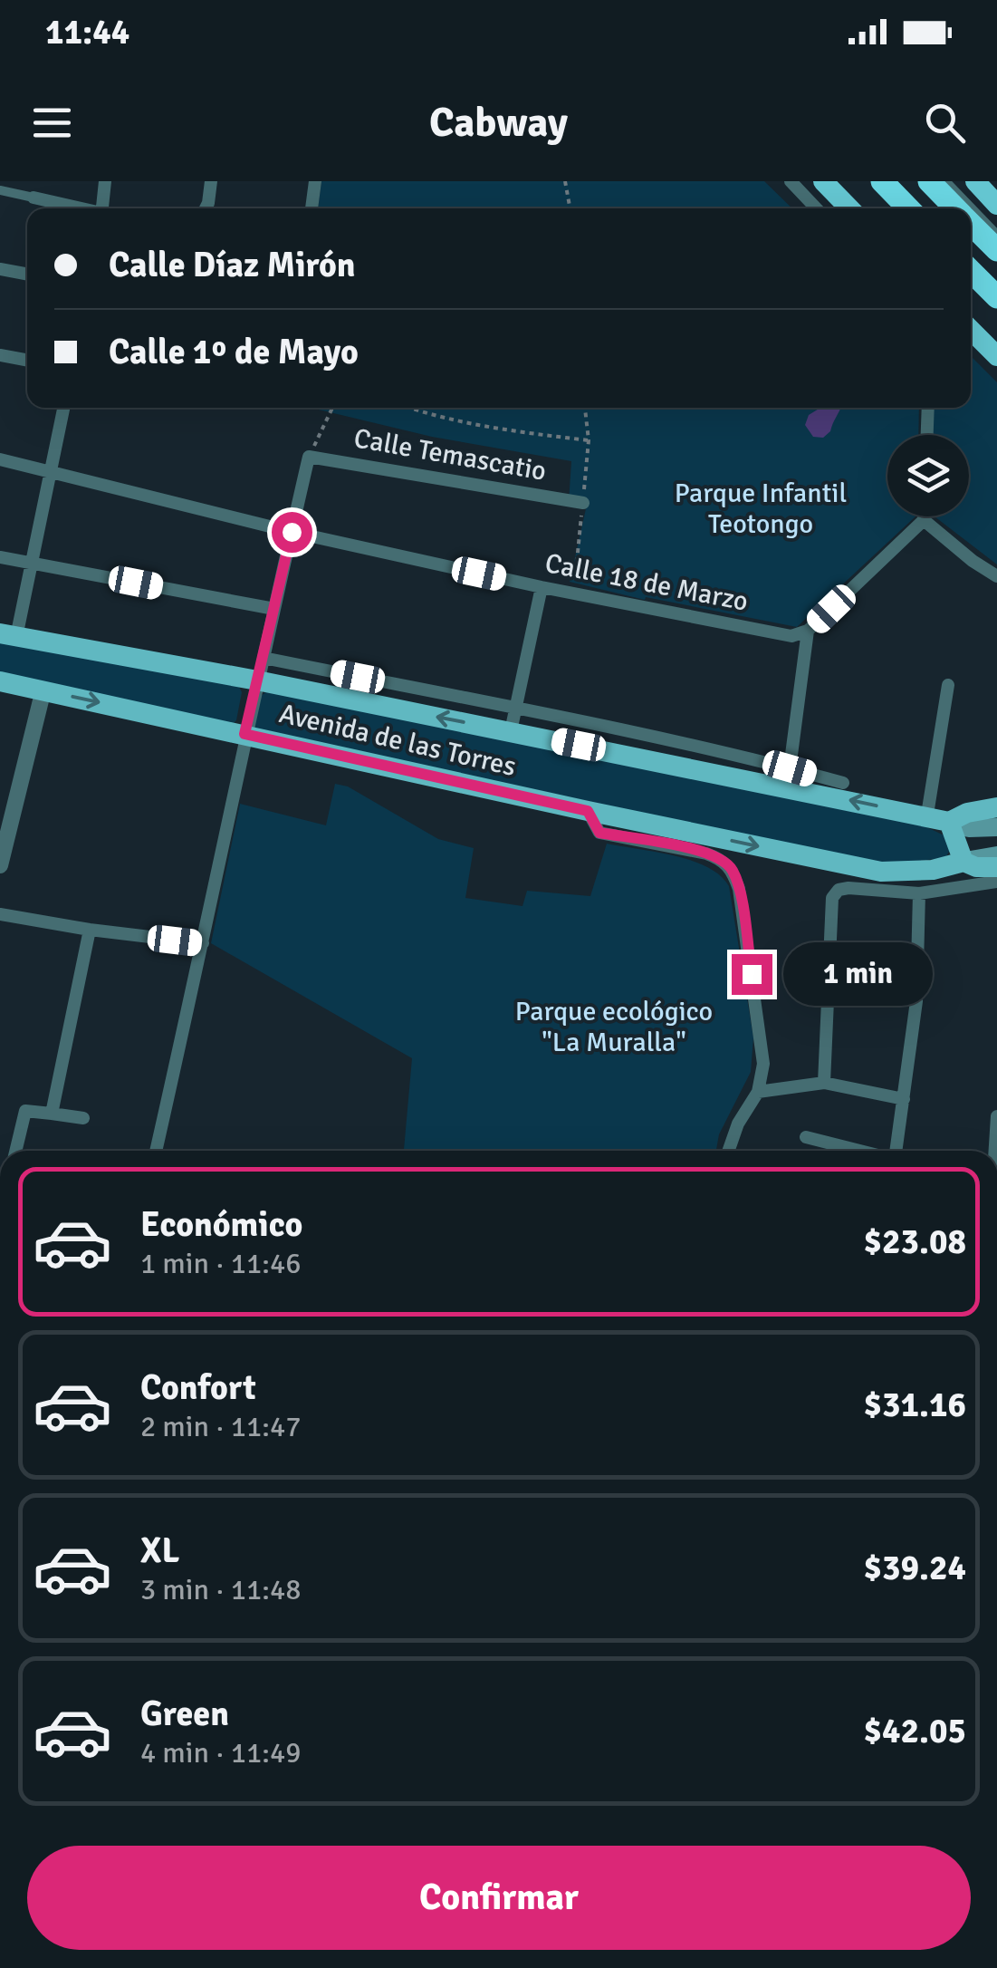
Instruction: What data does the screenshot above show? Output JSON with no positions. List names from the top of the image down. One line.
{"streets":{"main road":["Avenida de las Torres"],"street":["Calle Temascatio","Calle 18 de Marzo"]},"parks":["Parque Infantil Teotongo","Parque ecológico \"La Muralla\""],"page":{"status":"11:44","header":"Cabway","banner":["Calle Díaz Mirón","Calle 1º de Mayo"],"bubble":"1 min","list":[{"name":"Económico","note":"1 min · 11:46","value":"$23.08"},{"name":"Confort","note":"2 min · 11:47","value":"$31.16"},{"name":"XL","note":"3 min · 11:48","value":"$39.24"},{"name":"Green","note":"4 min · 11:49","value":"$42.05"}],"buttons":"Confirmar"}}
